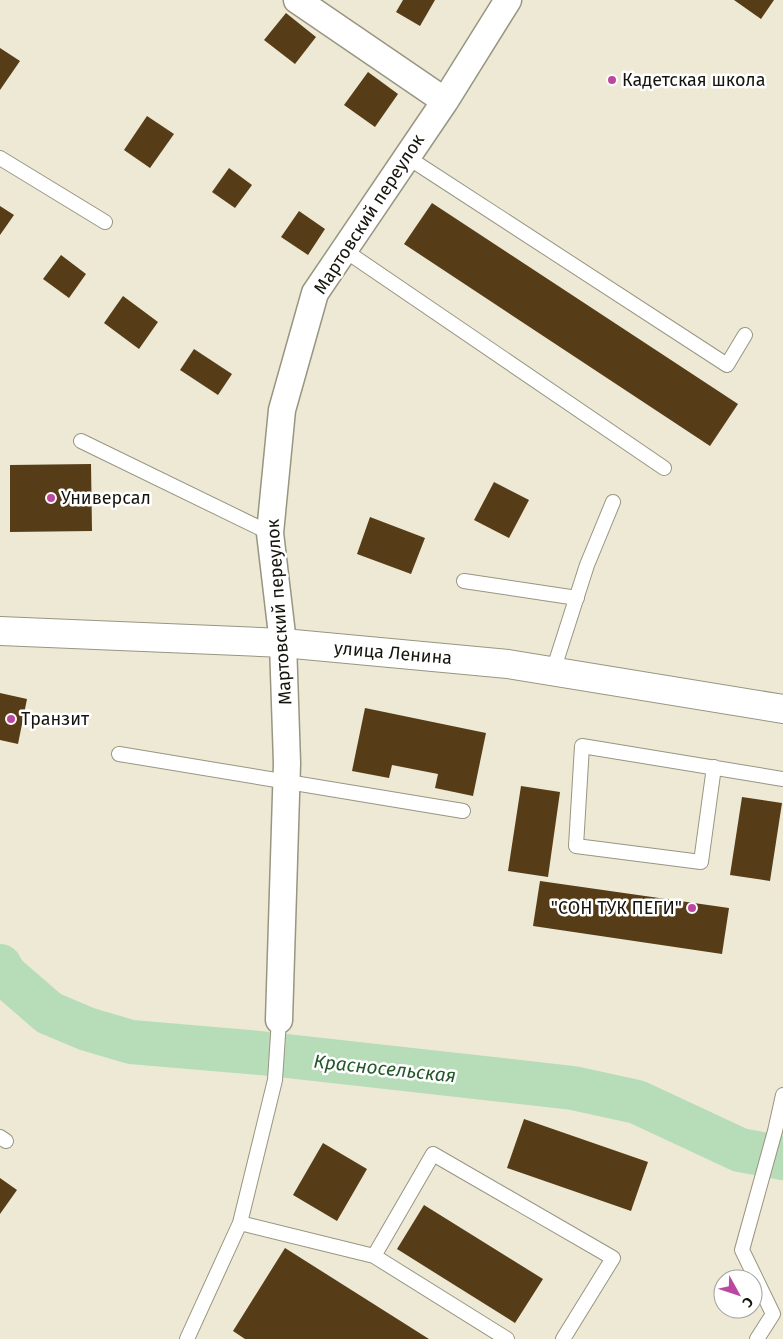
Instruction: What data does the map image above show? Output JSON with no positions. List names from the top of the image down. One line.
{"streets":{"main road":["улица Ленина"],"street":["Мартовский переулок"]},"crossings":[["Мартовский переулок","улица Ленина"]],"water":["Красносельская"],"places":["Кадетская школа","Универсал","Транзит","\"СОН ТУК ПЕГИ\""],"north":"bottom right"}
